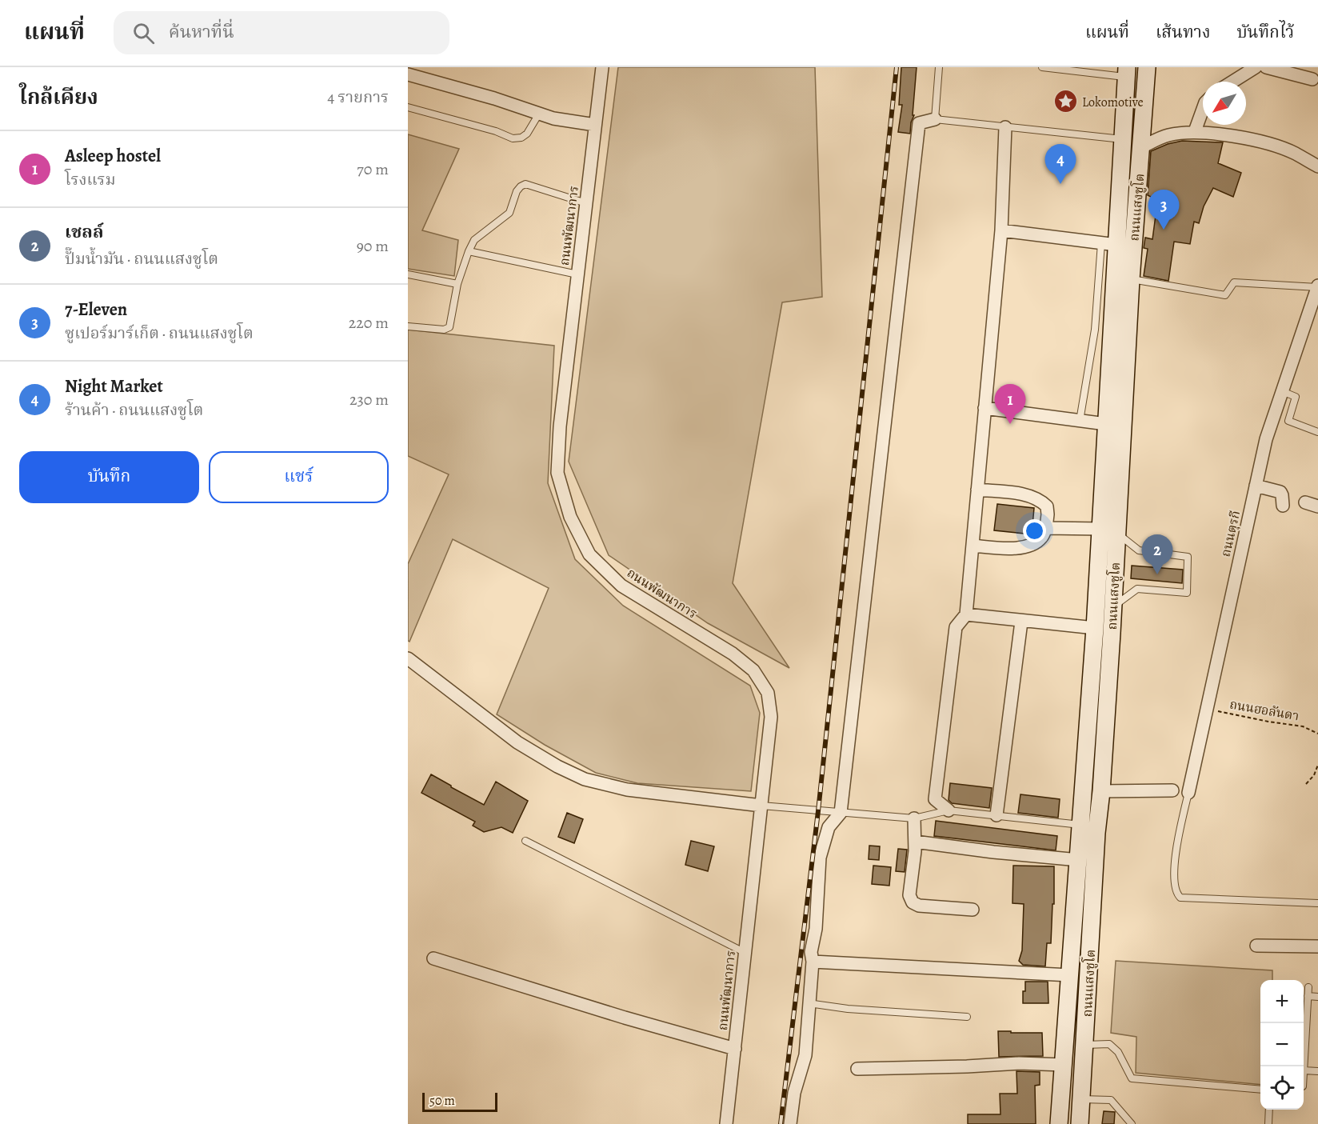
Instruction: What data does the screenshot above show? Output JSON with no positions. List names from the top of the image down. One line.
{"streets":{"main road":["ถนนแสงชูโต"],"street":["ถนนพัฒนาการ","ถนนตุรกี"],"path":["ถนนฮอลันดา"]},"crossings":[["ถนนตุรกี","ถนนฮอลันดา"]],"places":{"place":["Lokomotive"]},"scale_bar":"50 m","north":"bottom left","page":{"header":"แผนที่","search":"ค้นหาที่นี่","nav":["แผนที่","เส้นทาง","บันทึกไว้"],"heading":["ใกล้เคียง","4 รายการ"],"list":[{"mark":"1","name":"Asleep hostel","note":"โรงแรม","value":"70 m"},{"mark":"2","name":"เชลล์","note":"ปั๊มน้ำมัน · ถนนแสงชูโต","value":"90 m"},{"mark":"3","name":"7-Eleven","note":"ซูเปอร์มาร์เก็ต · ถนนแสงชูโต","value":"220 m"},{"mark":"4","name":"Night Market","note":"ร้านค้า · ถนนแสงชูโต","value":"230 m"}],"pins":["4","3","1","2"],"buttons":["บันทึก","แชร์"],"map_buttons":["+","−"],"scale":"50 m"}}
